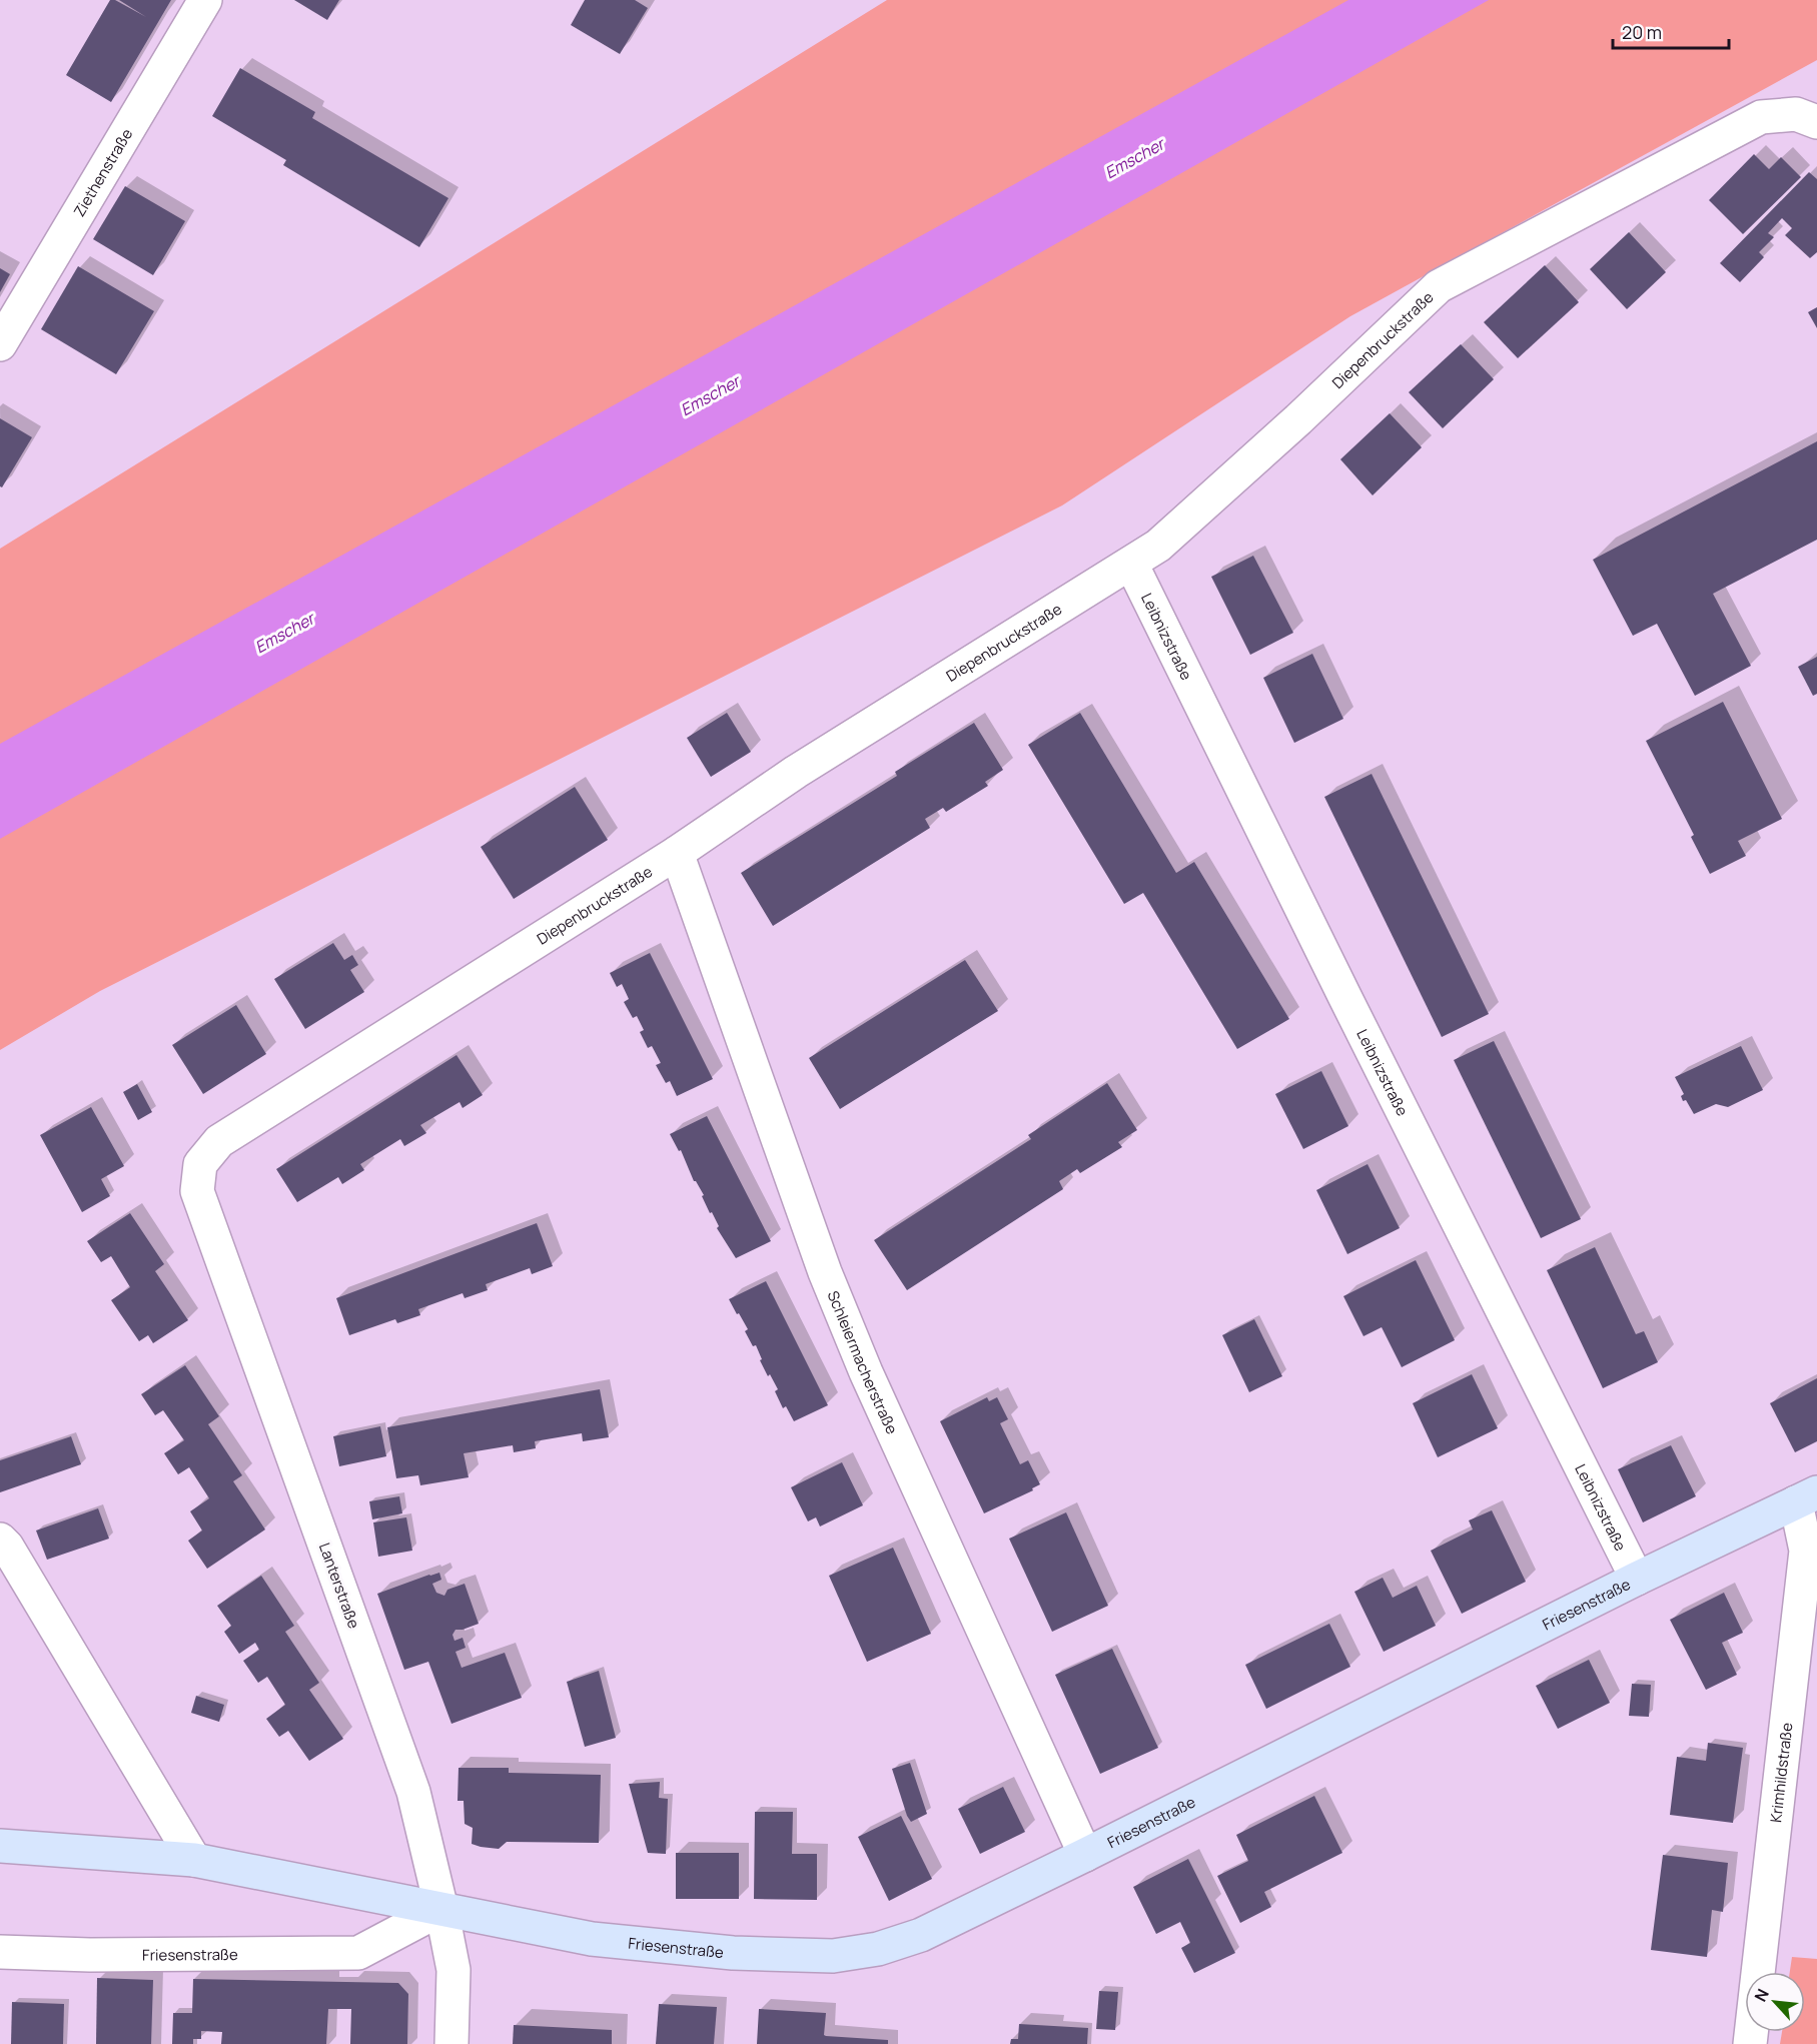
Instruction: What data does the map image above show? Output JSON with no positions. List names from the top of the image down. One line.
{"streets":{"main road":["Friesenstraße"],"street":["Ziethenstraße","Diepenbruckstraße","Leibnizstraße","Schleiermacherstraße","Lanterstraße","Krimhildstraße"]},"crossings":[["Diepenbruckstraße","Leibnizstraße"],["Diepenbruckstraße","Schleiermacherstraße"],["Diepenbruckstraße","Lanterstraße"],["Leibnizstraße","Friesenstraße"],["Schleiermacherstraße","Friesenstraße"],["Lanterstraße","Friesenstraße"],["Friesenstraße","Krimhildstraße"]],"water":["Emscher"],"scale_bar":"20 m","north":"top left"}
